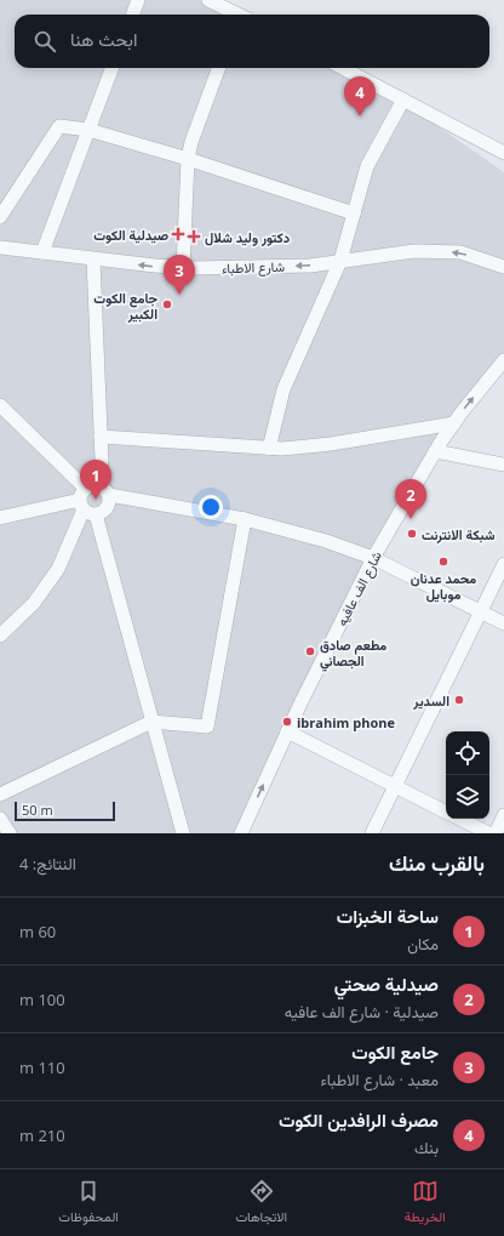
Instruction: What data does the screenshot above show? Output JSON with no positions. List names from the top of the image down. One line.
{"streets":{"street":["شارع الاطباء","شارع الف عافيه"]},"one_way":["شارع الف عافيه"],"places":{"health":["صيدلية الكوت","دكتور وليد شلال"],"other":["جامع الكوت الكبير","شبكة الانترنت","محمد عدنان موبايل","مطعم صادق الجصاني","السدير","ibrahim phone"]},"scale_bar":"50 m","page":{"search":"ابحث هنا","pins":["4","3","1","2"],"scale":"50 m","heading":["بالقرب منك","النتائج: 4"],"list":[{"mark":"1","name":"ساحة الخبزات","note":"مكان","value":"60 m"},{"mark":"2","name":"صيدلية صحتي","note":"صيدلية · شارع الف عافيه","value":"100 m"},{"mark":"3","name":"جامع الكوت","note":"معبد · شارع الاطباء","value":"110 m"},{"mark":"4","name":"مصرف الرافدين الكوت","note":"بنك","value":"210 m"}],"nav":["الخريطة","الاتجاهات","المحفوظات"]}}
